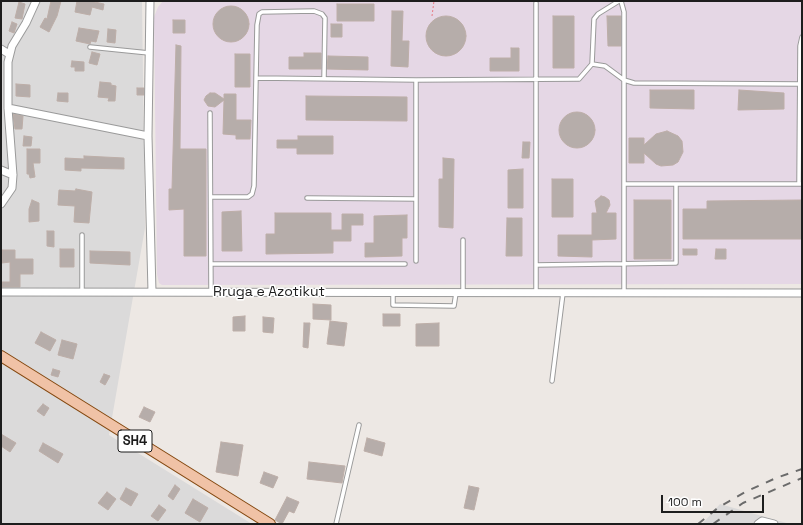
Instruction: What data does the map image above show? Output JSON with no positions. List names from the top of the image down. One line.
{"streets":{"main road":["SH4"],"street":["Rruga e Azotikut"]},"scale_bar":"100 m"}
